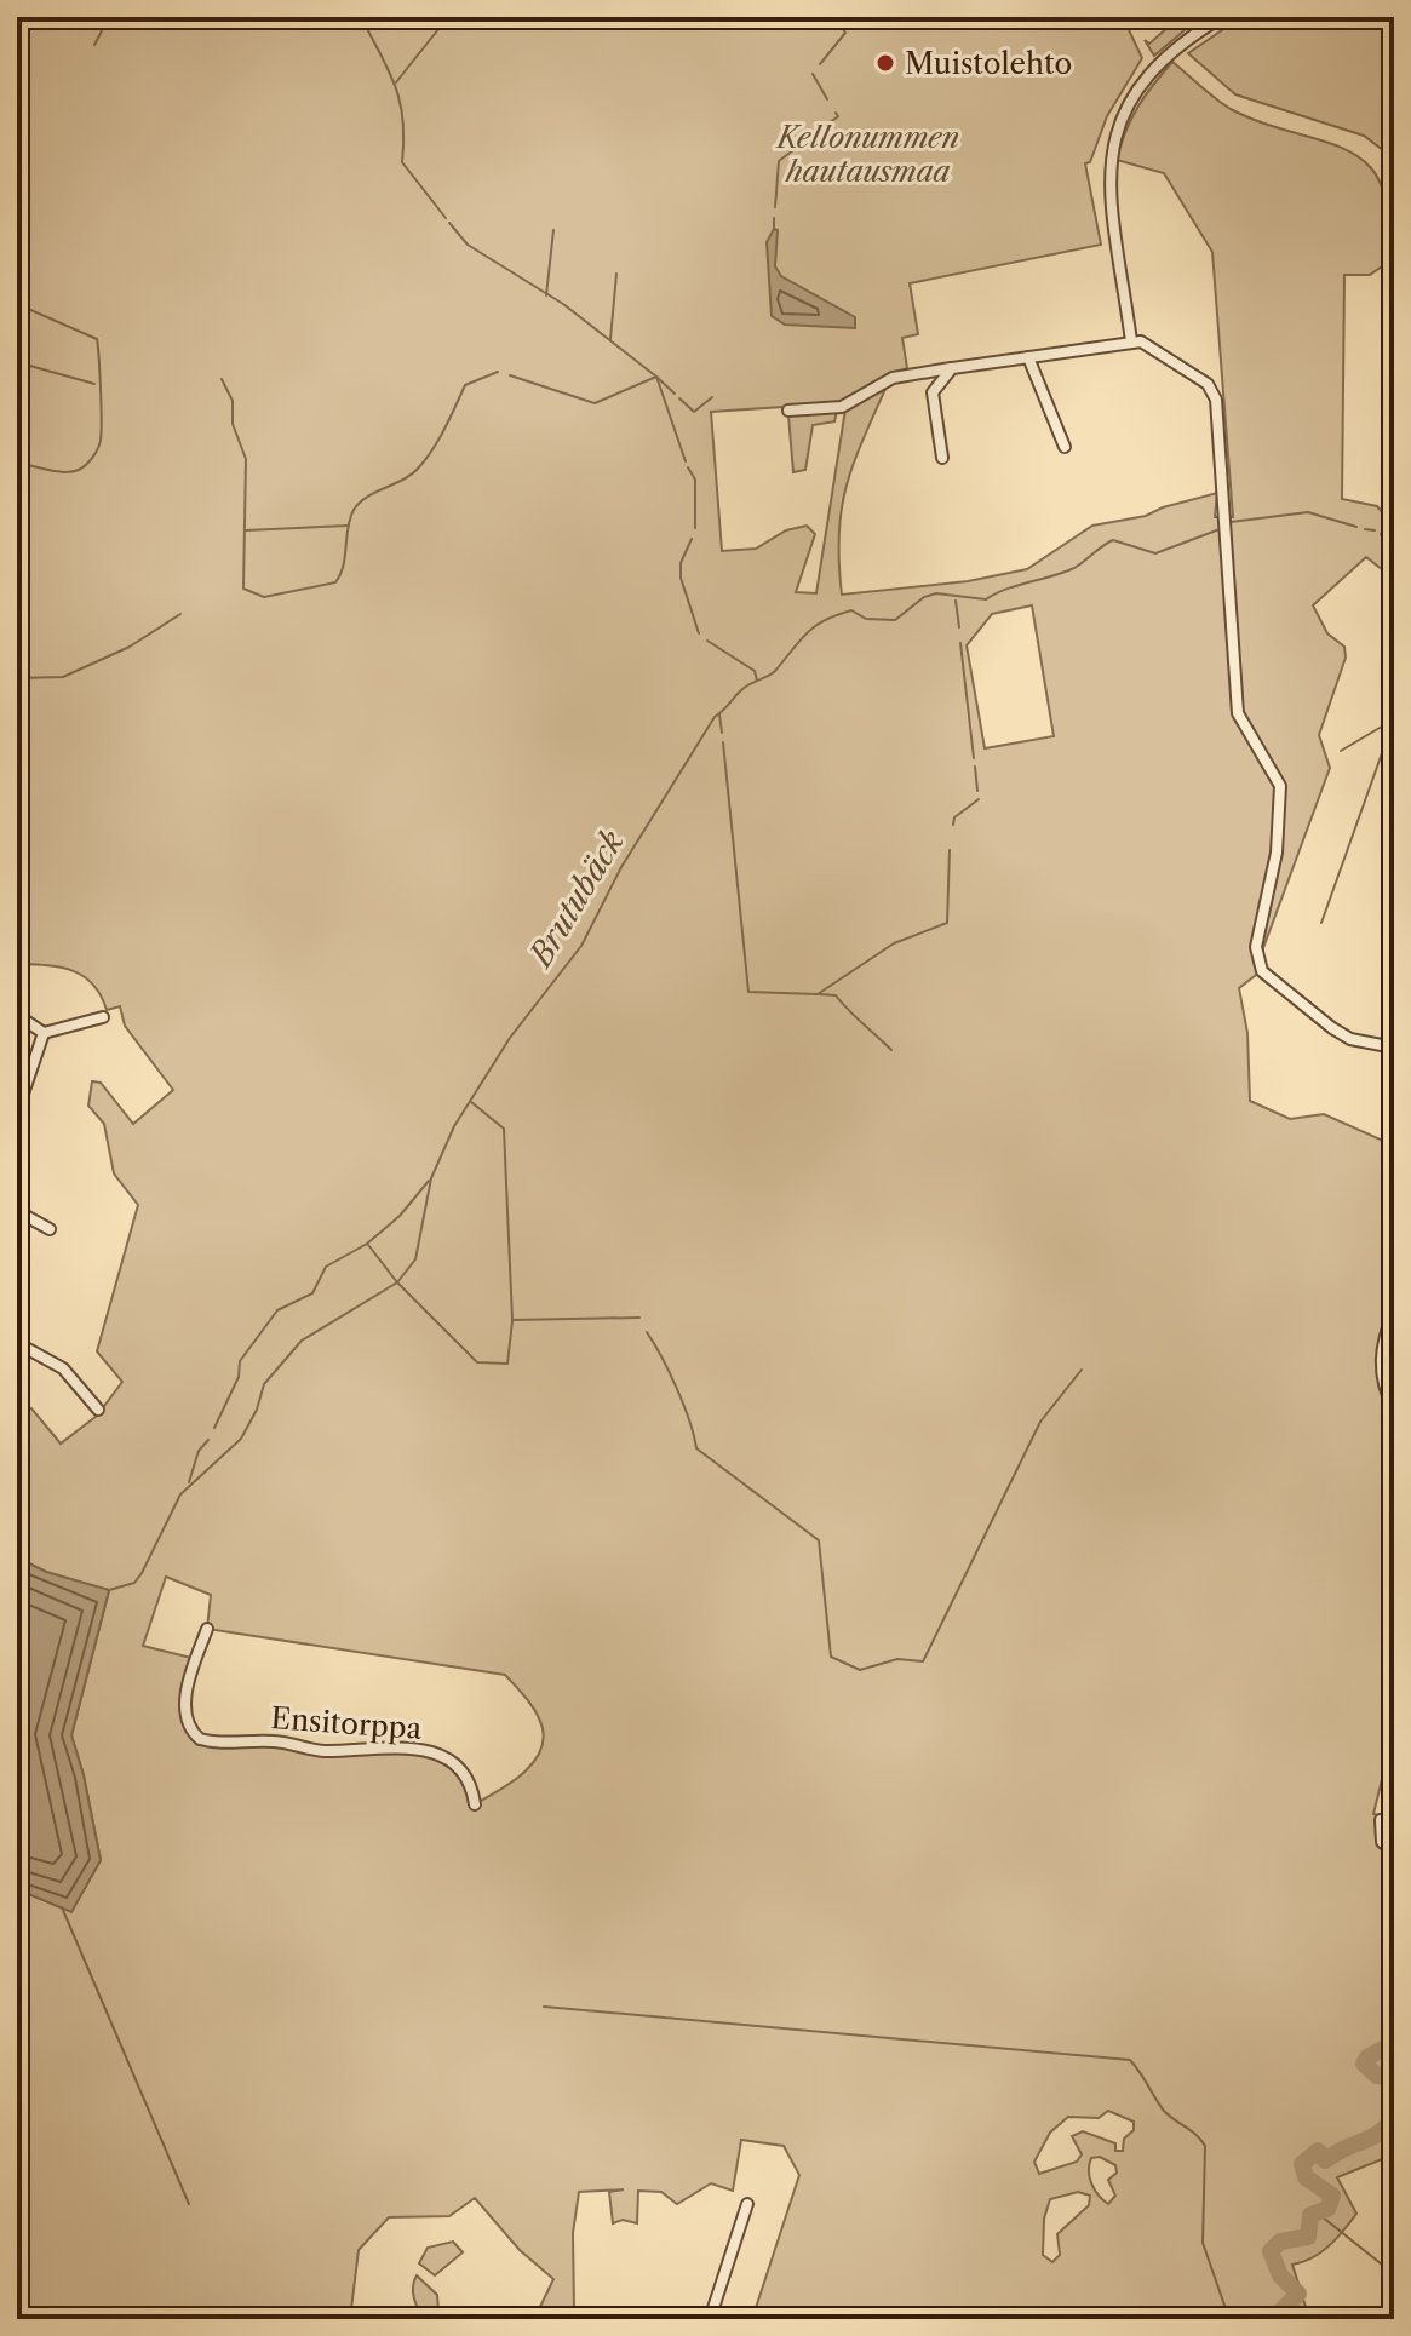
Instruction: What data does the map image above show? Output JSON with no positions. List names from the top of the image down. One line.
{"streets":{"street":["Ensitorppa"]},"water":["Brutubäck"],"parks":["Kellonummen hautausmaa"],"places":["Muistolehto"]}
